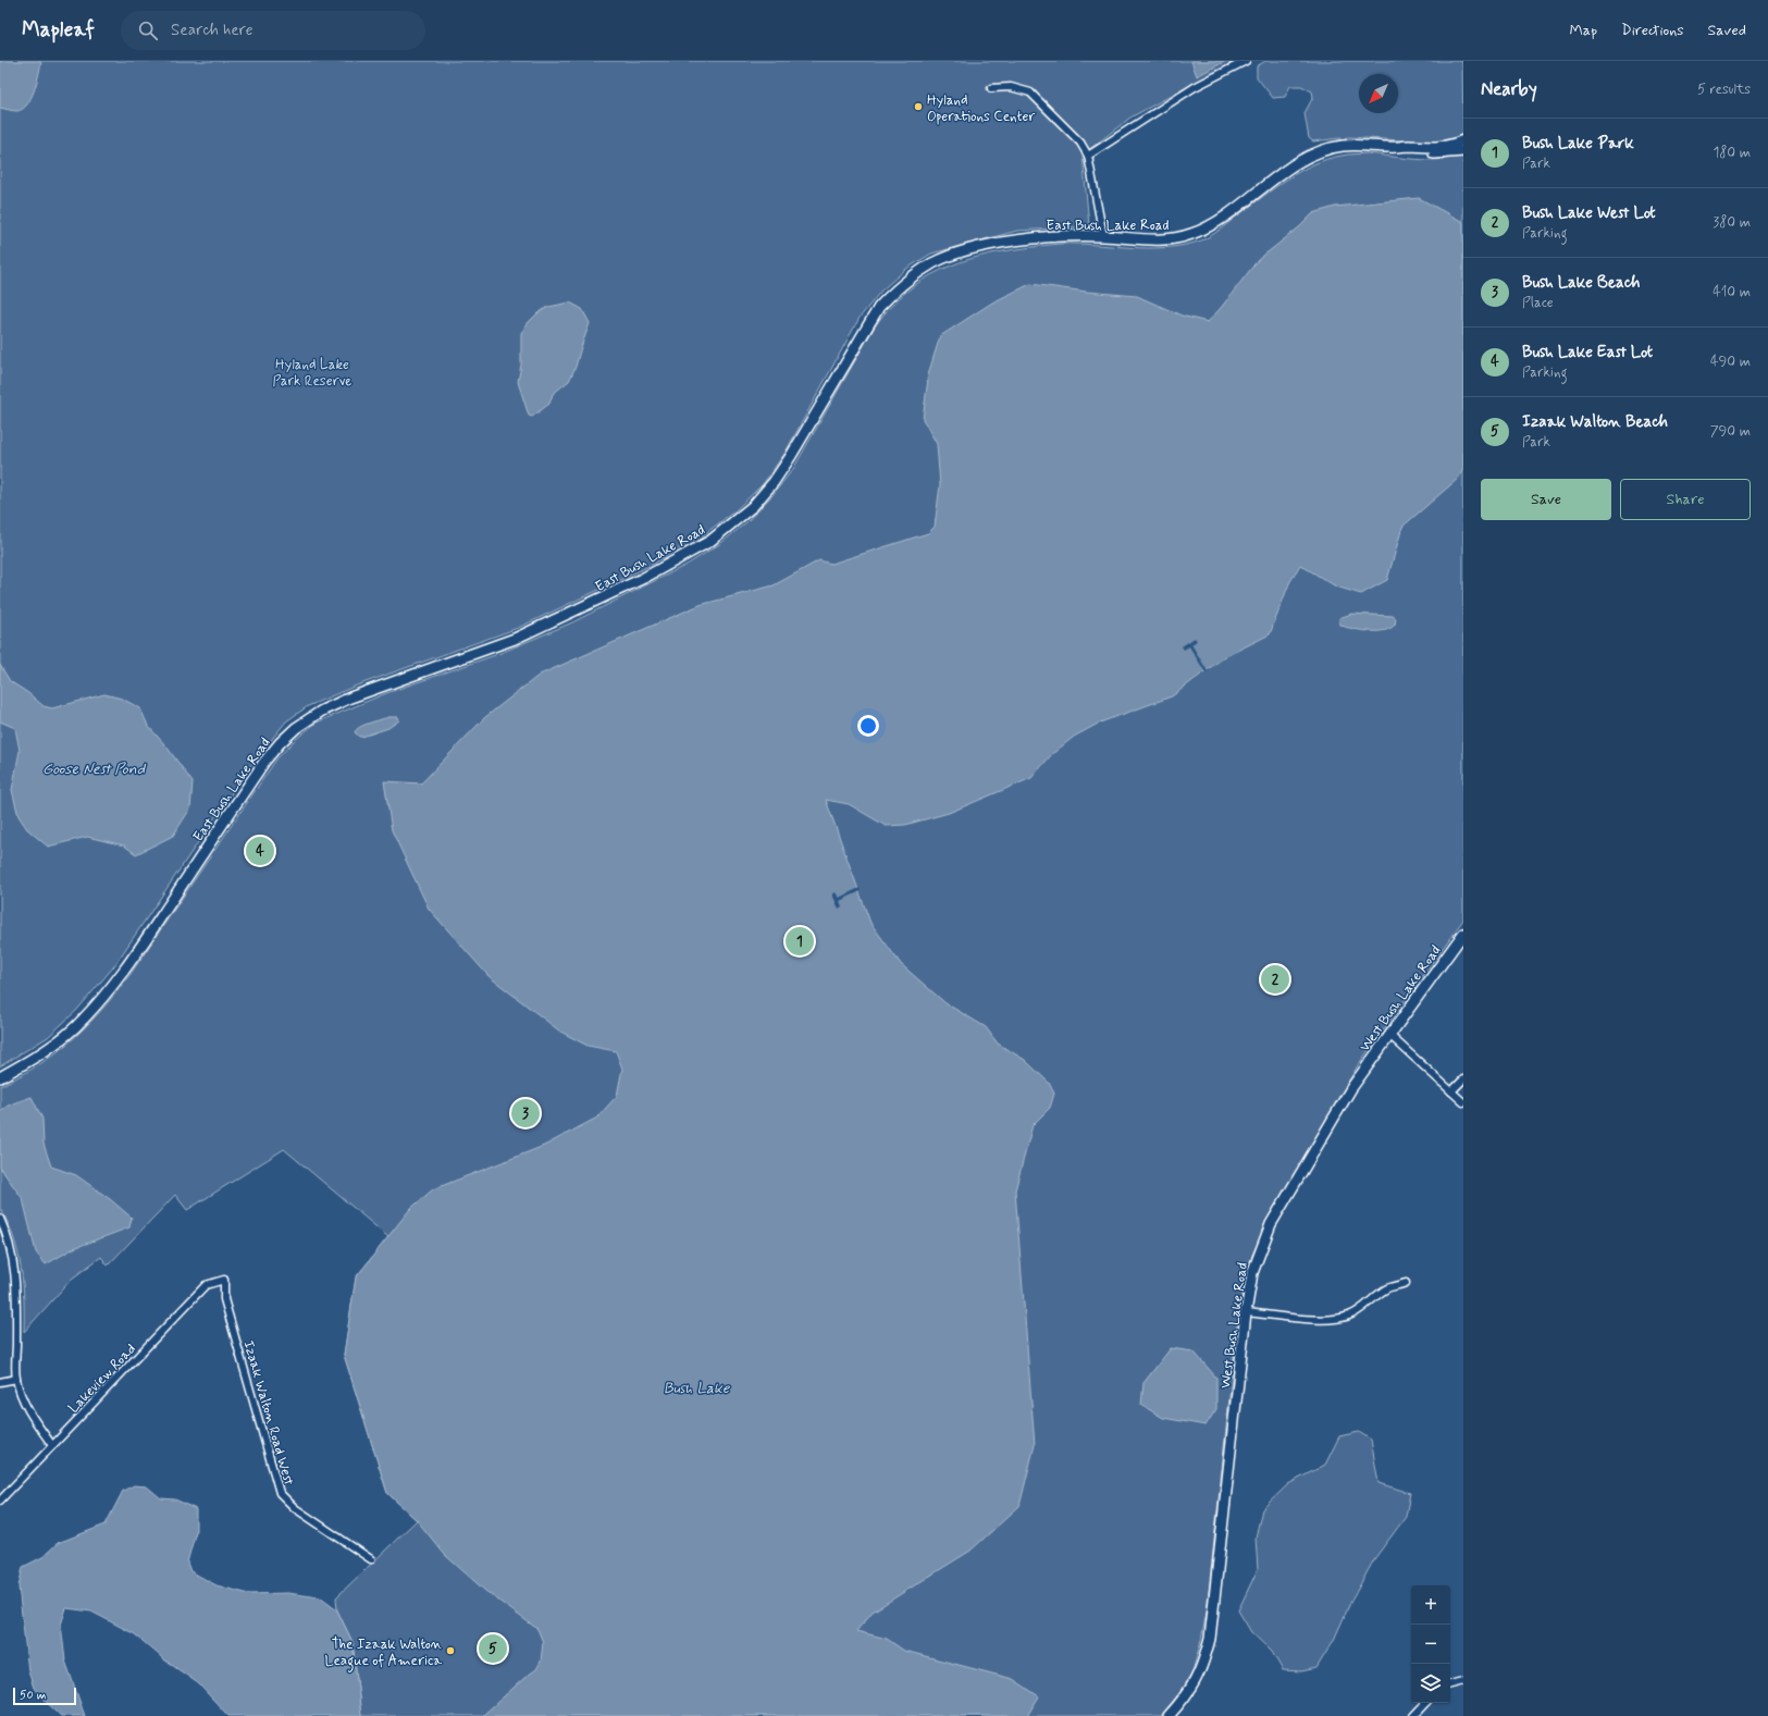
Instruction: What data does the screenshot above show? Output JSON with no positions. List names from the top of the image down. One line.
{"streets":{"street":["East Bush Lake Road","West Bush Lake Road","Lakeview Road","Izaak Walton Road West"]},"crossings":[["Lakeview Road","Izaak Walton Road West"]],"water":["Goose Nest Pond","Bush Lake"],"parks":["Hyland Lake Park Reserve"],"places":["Hyland Operations Center","The Izaak Walton League of America"],"scale_bar":"50 m","north":"bottom left","page":{"header":"Mapleaf","search":"Search here","nav":["Map","Directions","Saved"],"heading":["Nearby","5 results"],"list":[{"mark":"1","name":"Bush Lake Park","note":"Park","value":"180 m"},{"mark":"2","name":"Bush Lake West Lot","note":"Parking","value":"380 m"},{"mark":"3","name":"Bush Lake Beach","note":"Place","value":"410 m"},{"mark":"4","name":"Bush Lake East Lot","note":"Parking","value":"490 m"},{"mark":"5","name":"Izaak Walton Beach","note":"Park","value":"790 m"}],"buttons":["Save","Share"],"pins":["4","1","2","3","5"],"map_buttons":["+","−"],"scale":"50 m"}}
